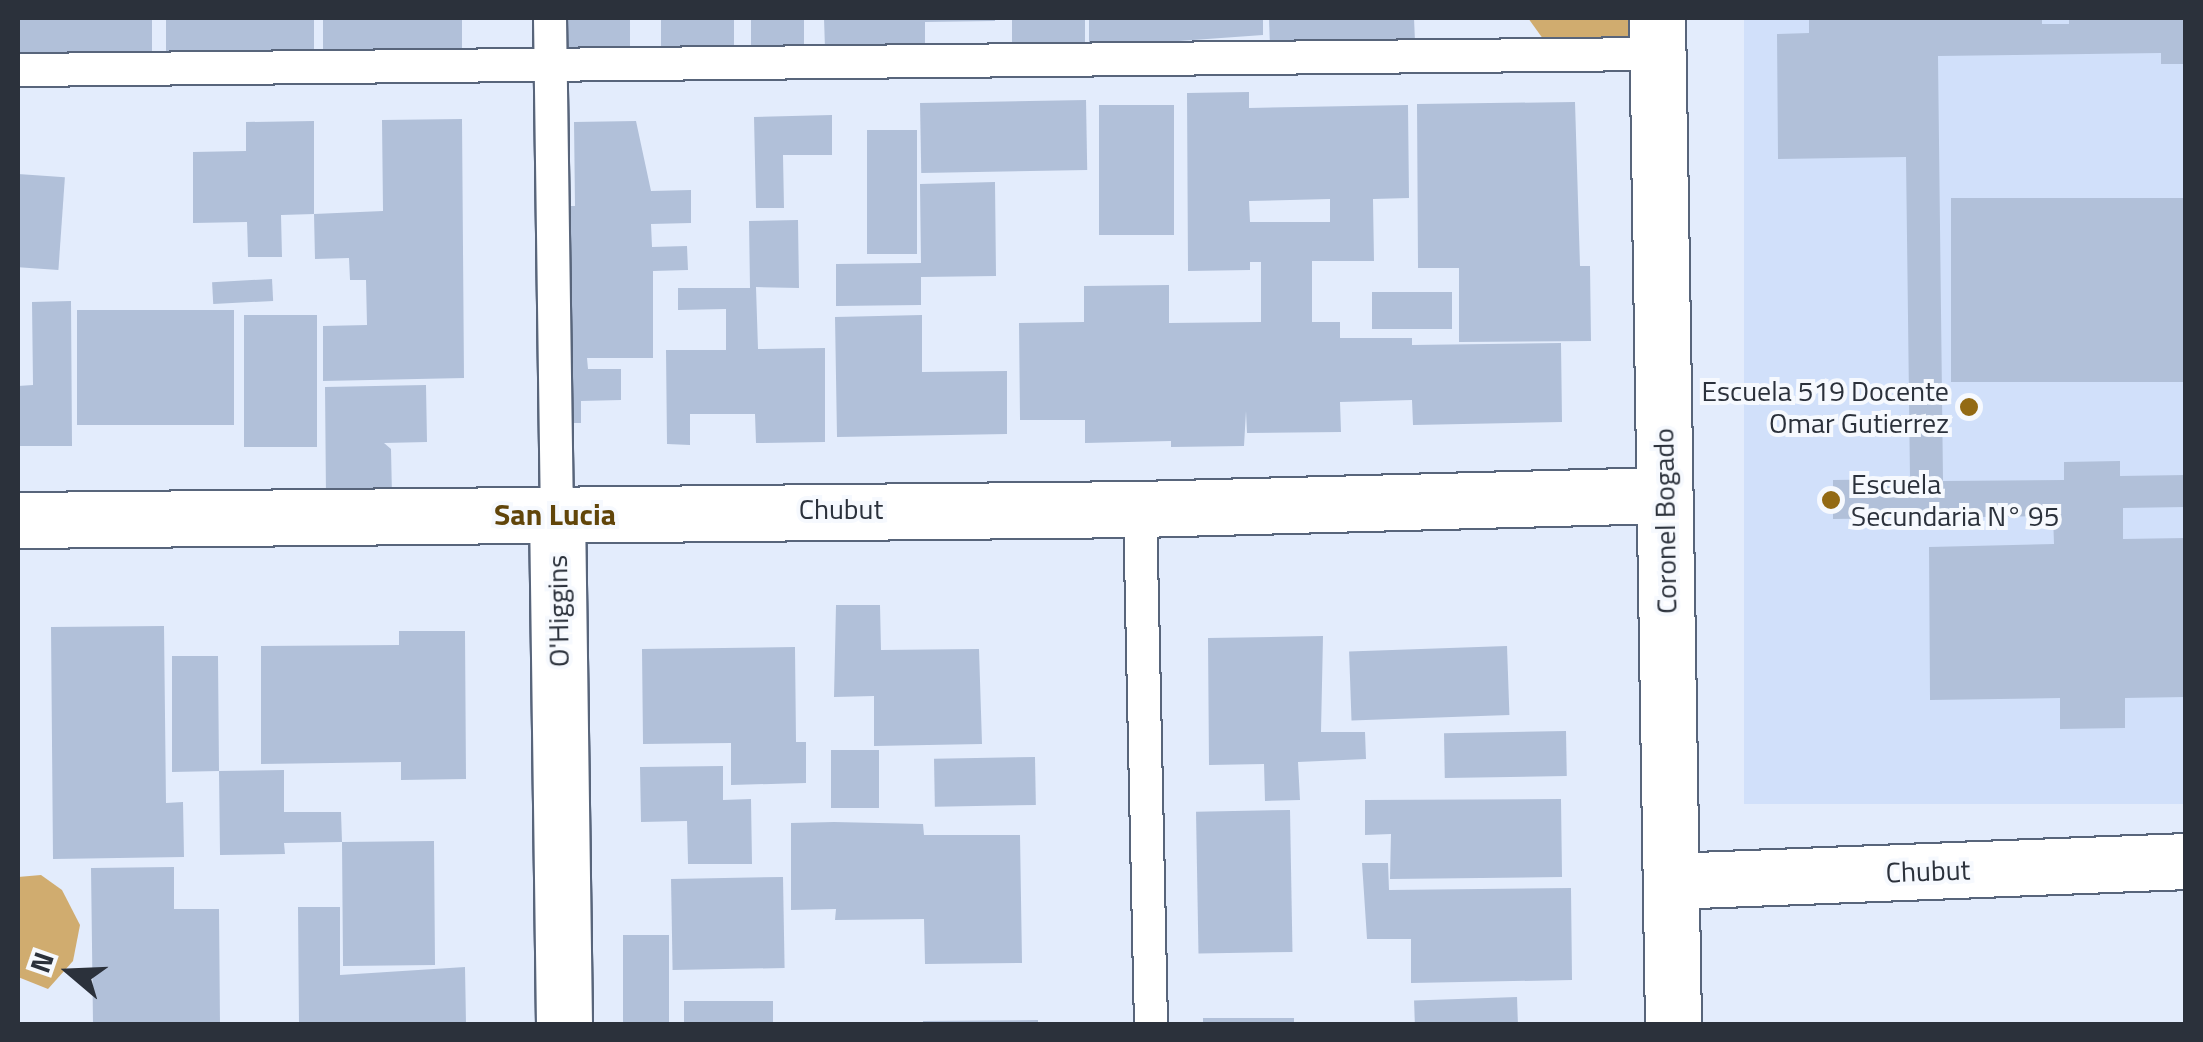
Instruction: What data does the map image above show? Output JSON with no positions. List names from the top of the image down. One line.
{"streets":{"street":["Chubut","Coronel Bogado","O'Higgins"]},"crossings":[["Chubut","Coronel Bogado"],["Chubut","O'Higgins"]],"districts":["San Lucia"],"places":["Escuela 519 Docente Omar Gutierrez","Escuela Secundaria N° 95"],"north":"left"}
